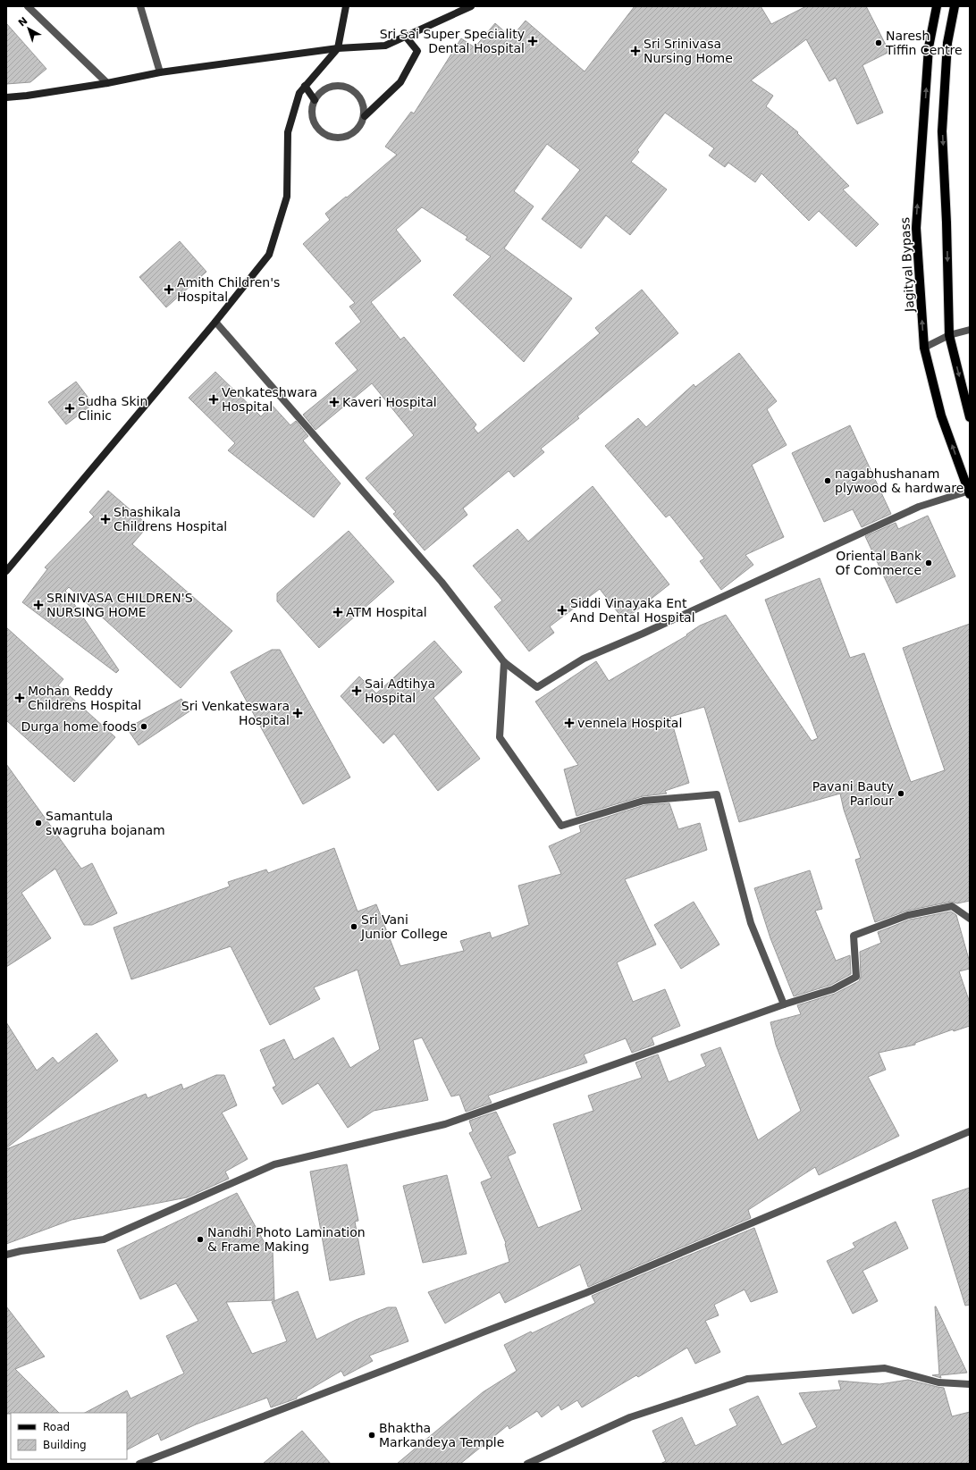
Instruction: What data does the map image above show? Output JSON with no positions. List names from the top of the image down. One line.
{"streets":{"main road":["Jagityal Bypass"]},"places":{"health":["Sri Sai Super Speciality Dental Hospital","Sri Srinivasa Nursing Home","Amith Children's Hospital","Venkateshwara Hospital","Kaveri Hospital","Sudha Skin Clinic","Shashikala Childrens Hospital","SRINIVASA CHILDREN'S NURSING HOME","Siddi Vinayaka Ent And Dental Hospital","ATM Hospital","Sai Adtihya Hospital","Mohan Reddy Childrens Hospital","Sri Venkateswara Hospital","vennela Hospital"],"other":["Naresh Tiffin Centre","nagabhushanam plywood & hardware","Oriental Bank Of Commerce","Durga home foods","Pavani Bauty Parlour","Samantula swagruha bojanam","Sri Vani Junior College","Nandhi Photo Lamination & Frame Making","Bhaktha Markandeya Temple"]},"legend":["Road","Building"],"north":"top left"}
